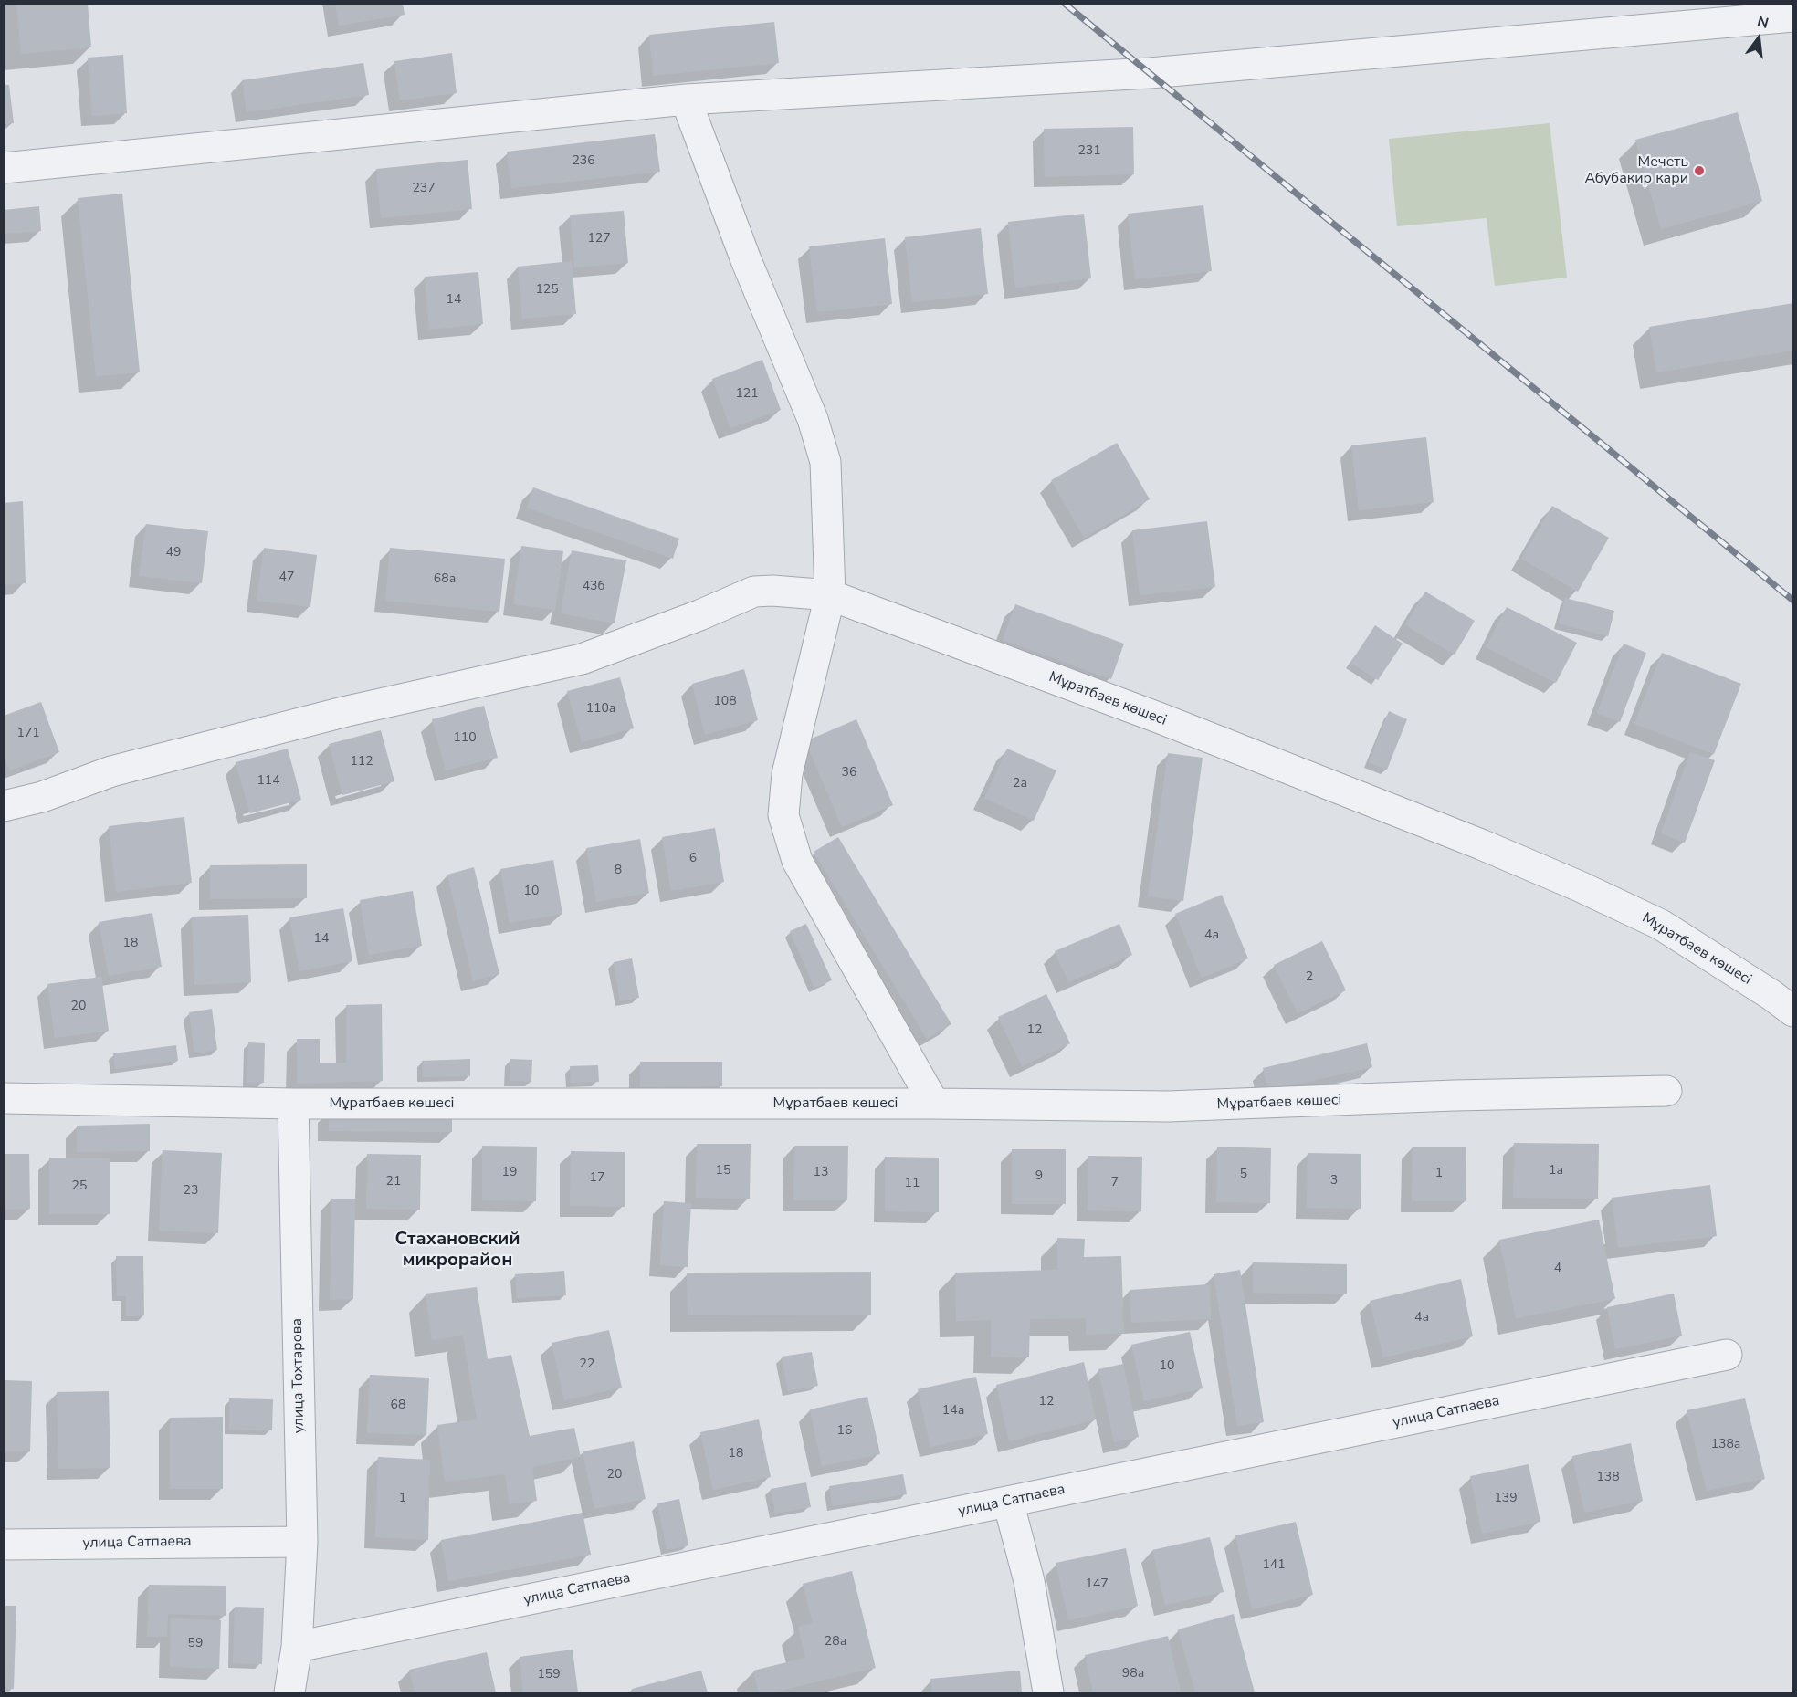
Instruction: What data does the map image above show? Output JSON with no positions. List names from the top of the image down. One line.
{"streets":{"street":["Мұратбаев көшесі","улица Тохтарова","улица Сатпаева"]},"crossings":[["Мұратбаев көшесі","улица Тохтарова"],["улица Тохтарова","улица Сатпаева"]],"districts":["Стахановский микрорайон"],"places":["Мечеть Абубакир кари"],"house_numbers":["231","236","237","127","125","14","121","49","47","68а","43б","108","110а","171","110","112","36","114","2а","6","8","10","4а","14","18","2","20","12","15","1а","19","13","1","5","9","17","3","21","7","11","25","23","4","4а","22","10","12","68","14а","16","138а","18","20","138","1","139","141","147","28а","59","98а","159"],"north":"top"}
